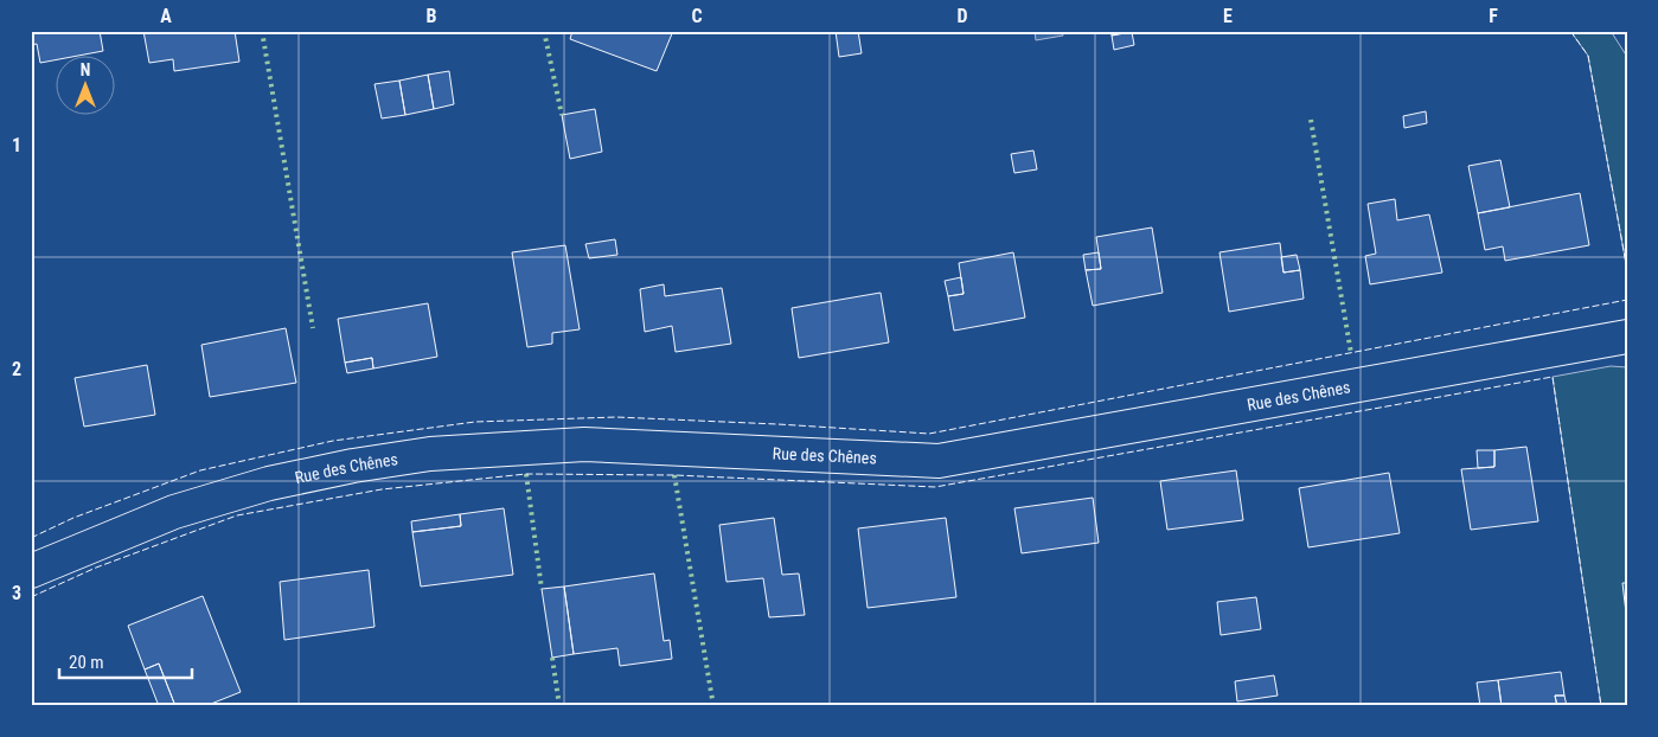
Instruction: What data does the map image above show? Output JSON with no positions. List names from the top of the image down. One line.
{"streets":{"street":["Rue des Chênes"]},"scale_bar":"20 m","north":"top","grid":{"columns":["A","B","C","D","E","F"],"rows":["1","2","3"]}}
